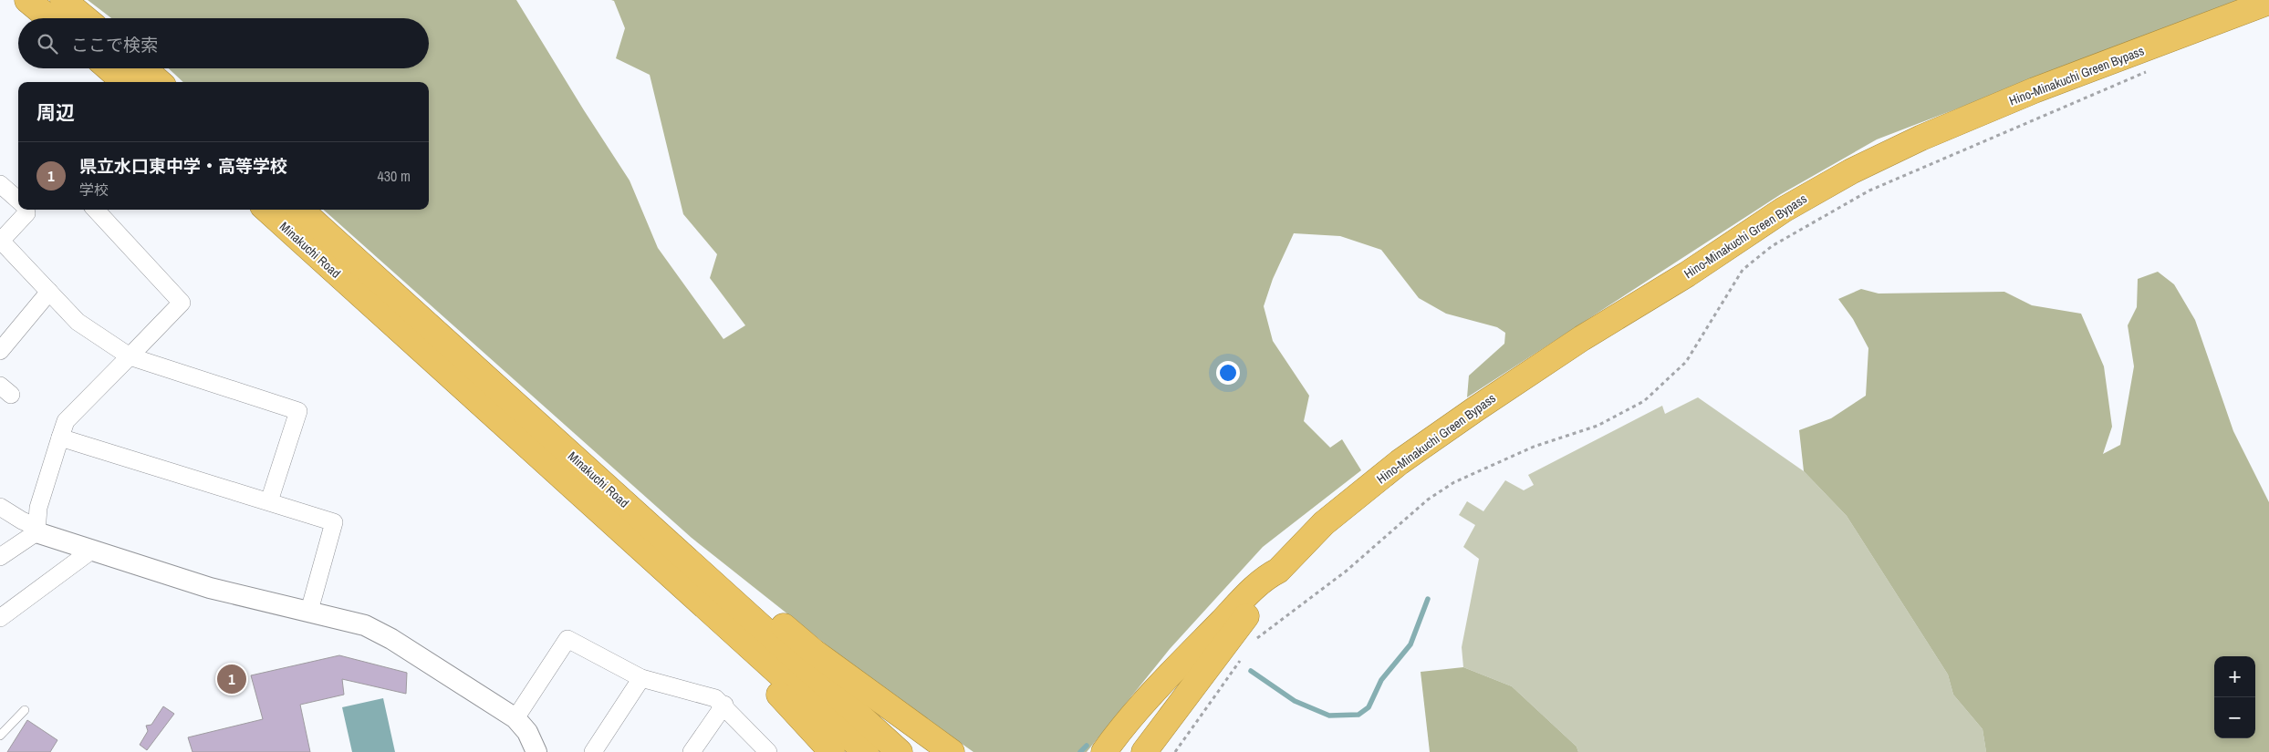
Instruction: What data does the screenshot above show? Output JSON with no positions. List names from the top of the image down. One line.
{"streets":{"highway":["Hino-Minakuchi Green Bypass","Minakuchi Road"]},"page":{"search":"ここで検索","heading":"周辺","list":[{"mark":"1","name":"県立水口東中学・高等学校","note":"学校","value":"430 m"}],"map_buttons":["+","−"],"pins":"1"}}
